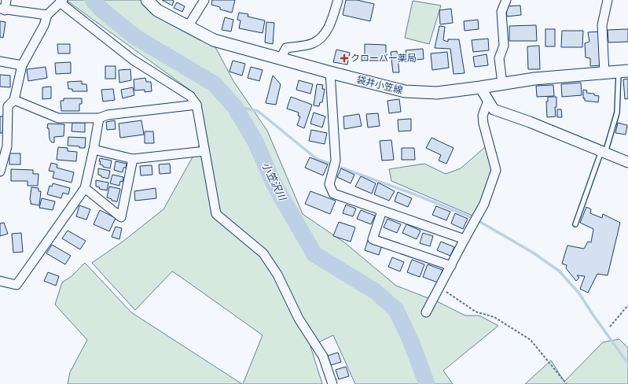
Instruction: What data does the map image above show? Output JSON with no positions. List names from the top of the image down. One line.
{"streets":{"main road":["袋井小笠線"]},"water":["小笠沢川"],"places":{"health":["クローバー薬局"]}}
